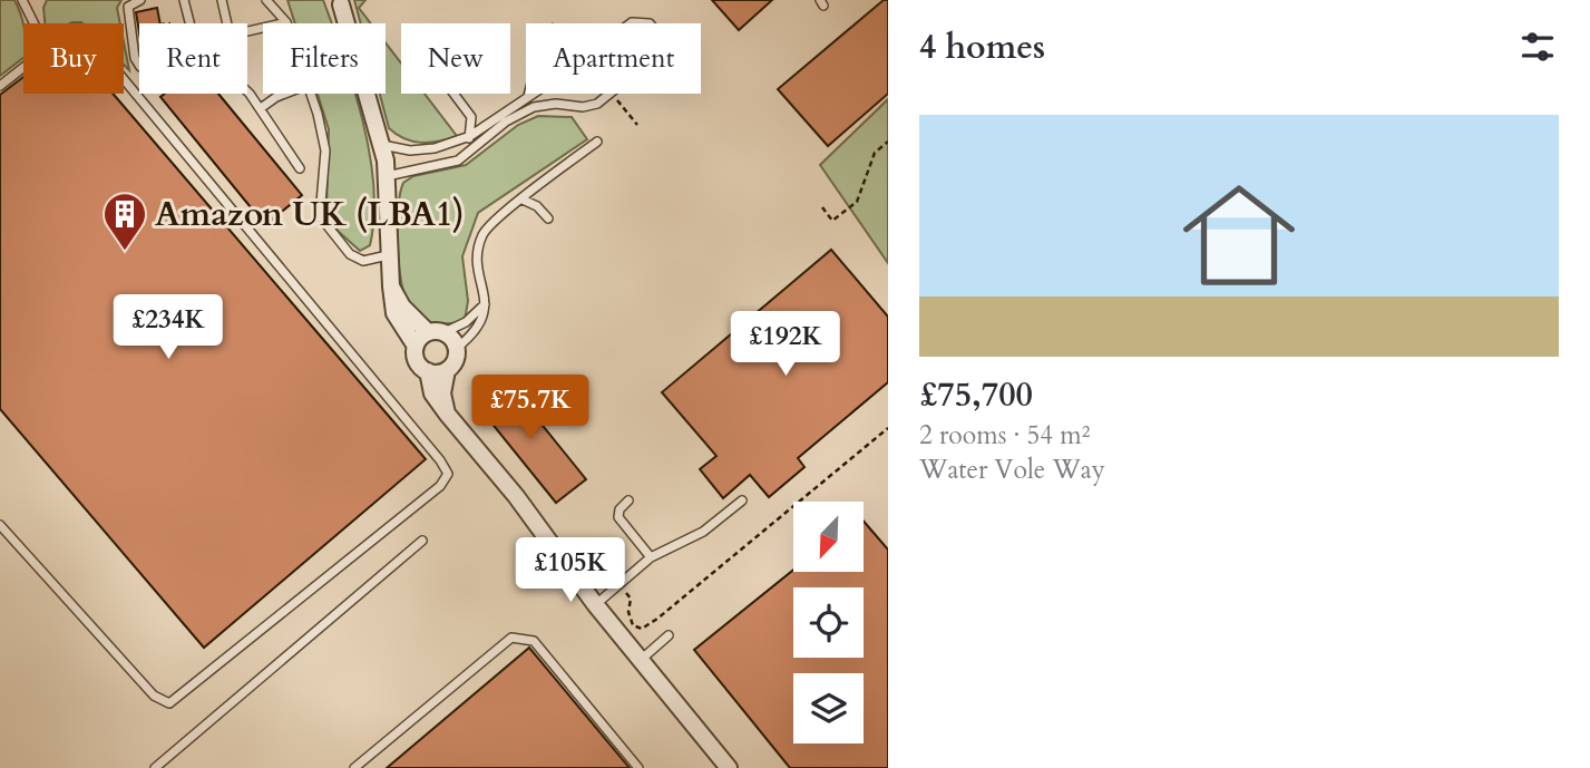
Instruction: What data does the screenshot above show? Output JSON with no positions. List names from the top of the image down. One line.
{"places":{"building":["Amazon UK (LBA1)"]},"north":"bottom left","page":{"heading":"4 homes","chip":["Buy","Rent","Filters","New","Apartment"],"list":[{"name":"£75,700","note":"2 rooms · 54 m² · Water Vole Way"}],"price":["£234K","£192K","£75.7K","£105K"]}}
